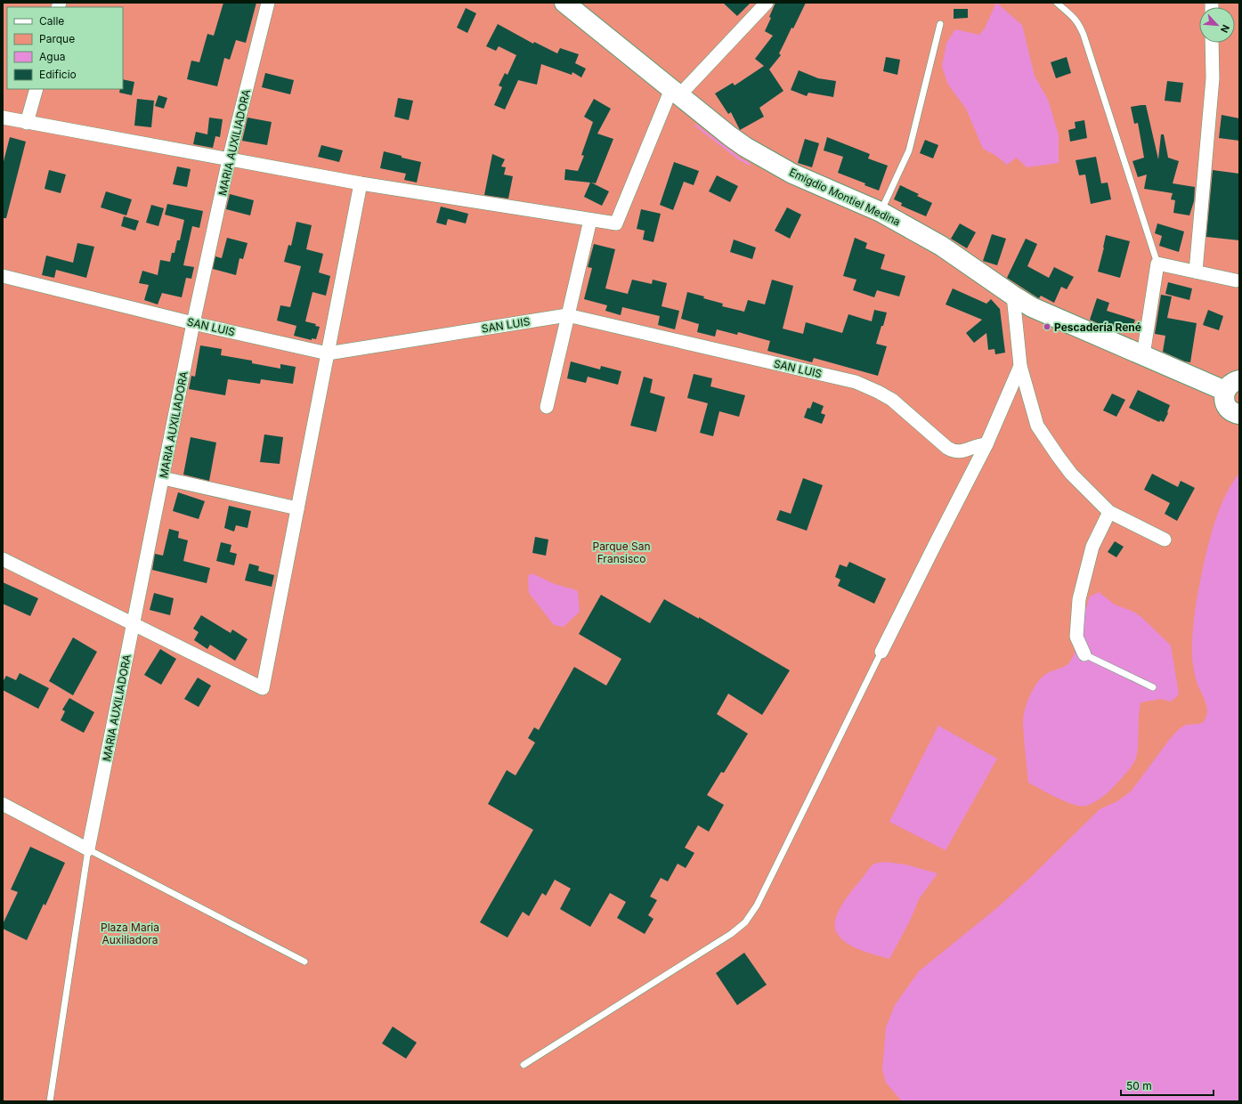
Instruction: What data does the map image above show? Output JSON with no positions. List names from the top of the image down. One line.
{"streets":{"main road":["Emigdio Montiel Medina"],"street":["MARIA AUXILIADORA","SAN LUIS"]},"crossings":[["MARIA AUXILIADORA","SAN LUIS"]],"parks":["Parque San Fransisco","Plaza Maria Auxiliadora"],"places":["Pescadería René"],"legend":["Calle","Parque","Agua","Edificio"],"scale_bar":"50 m","north":"bottom right"}
